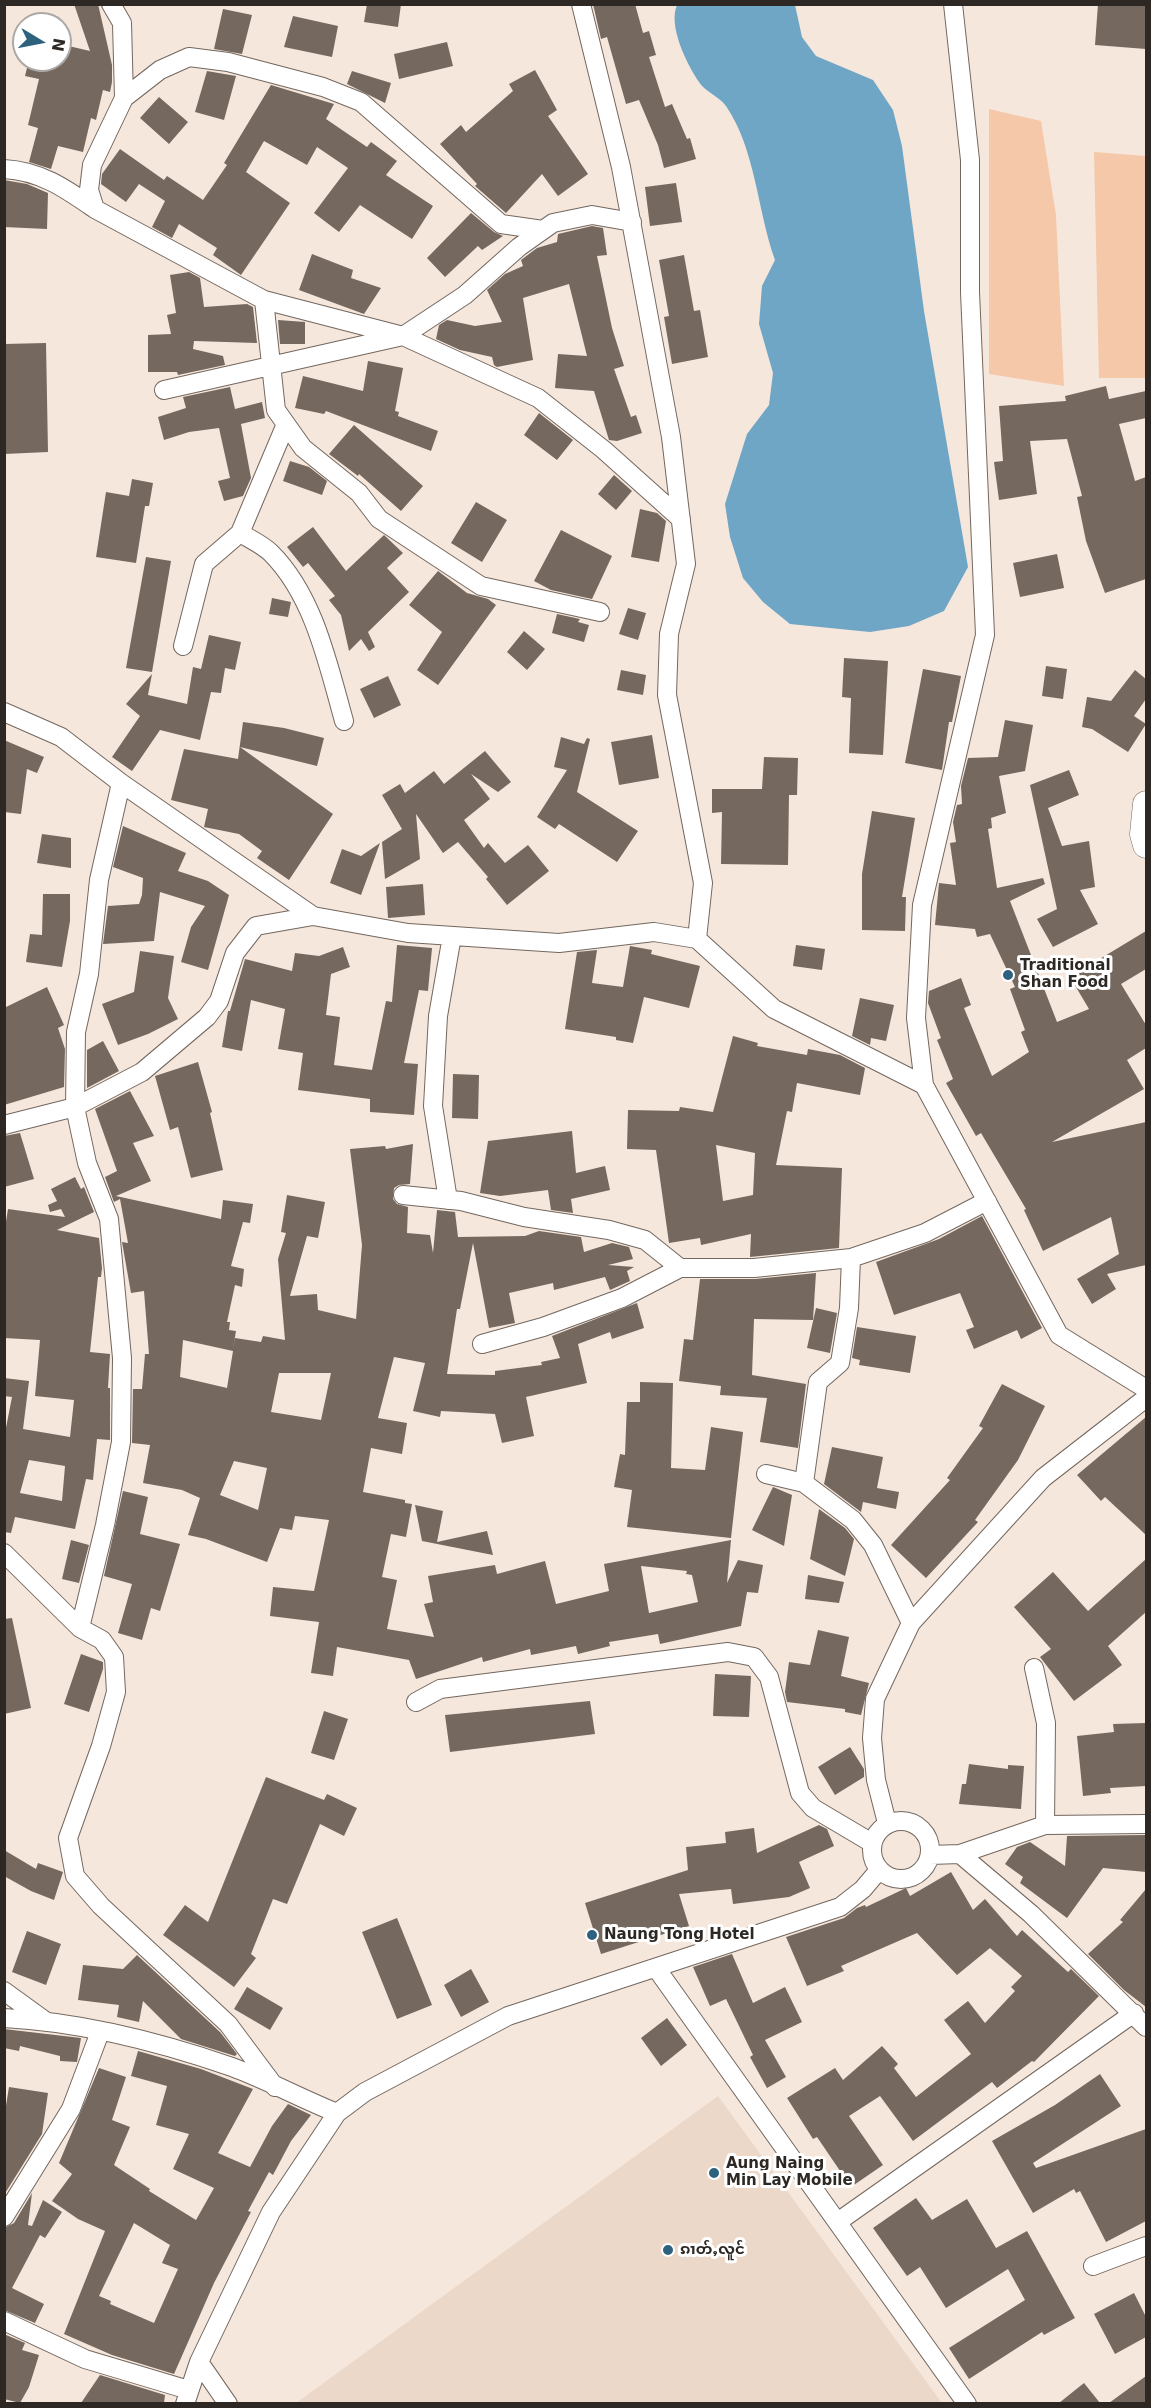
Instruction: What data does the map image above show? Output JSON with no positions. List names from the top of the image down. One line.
{"places":["Traditional Shan Food","Naung Tong Hotel","Aung Naing Min Lay Mobile","ၵၢတ်ႇလူင်"],"north":"right"}
